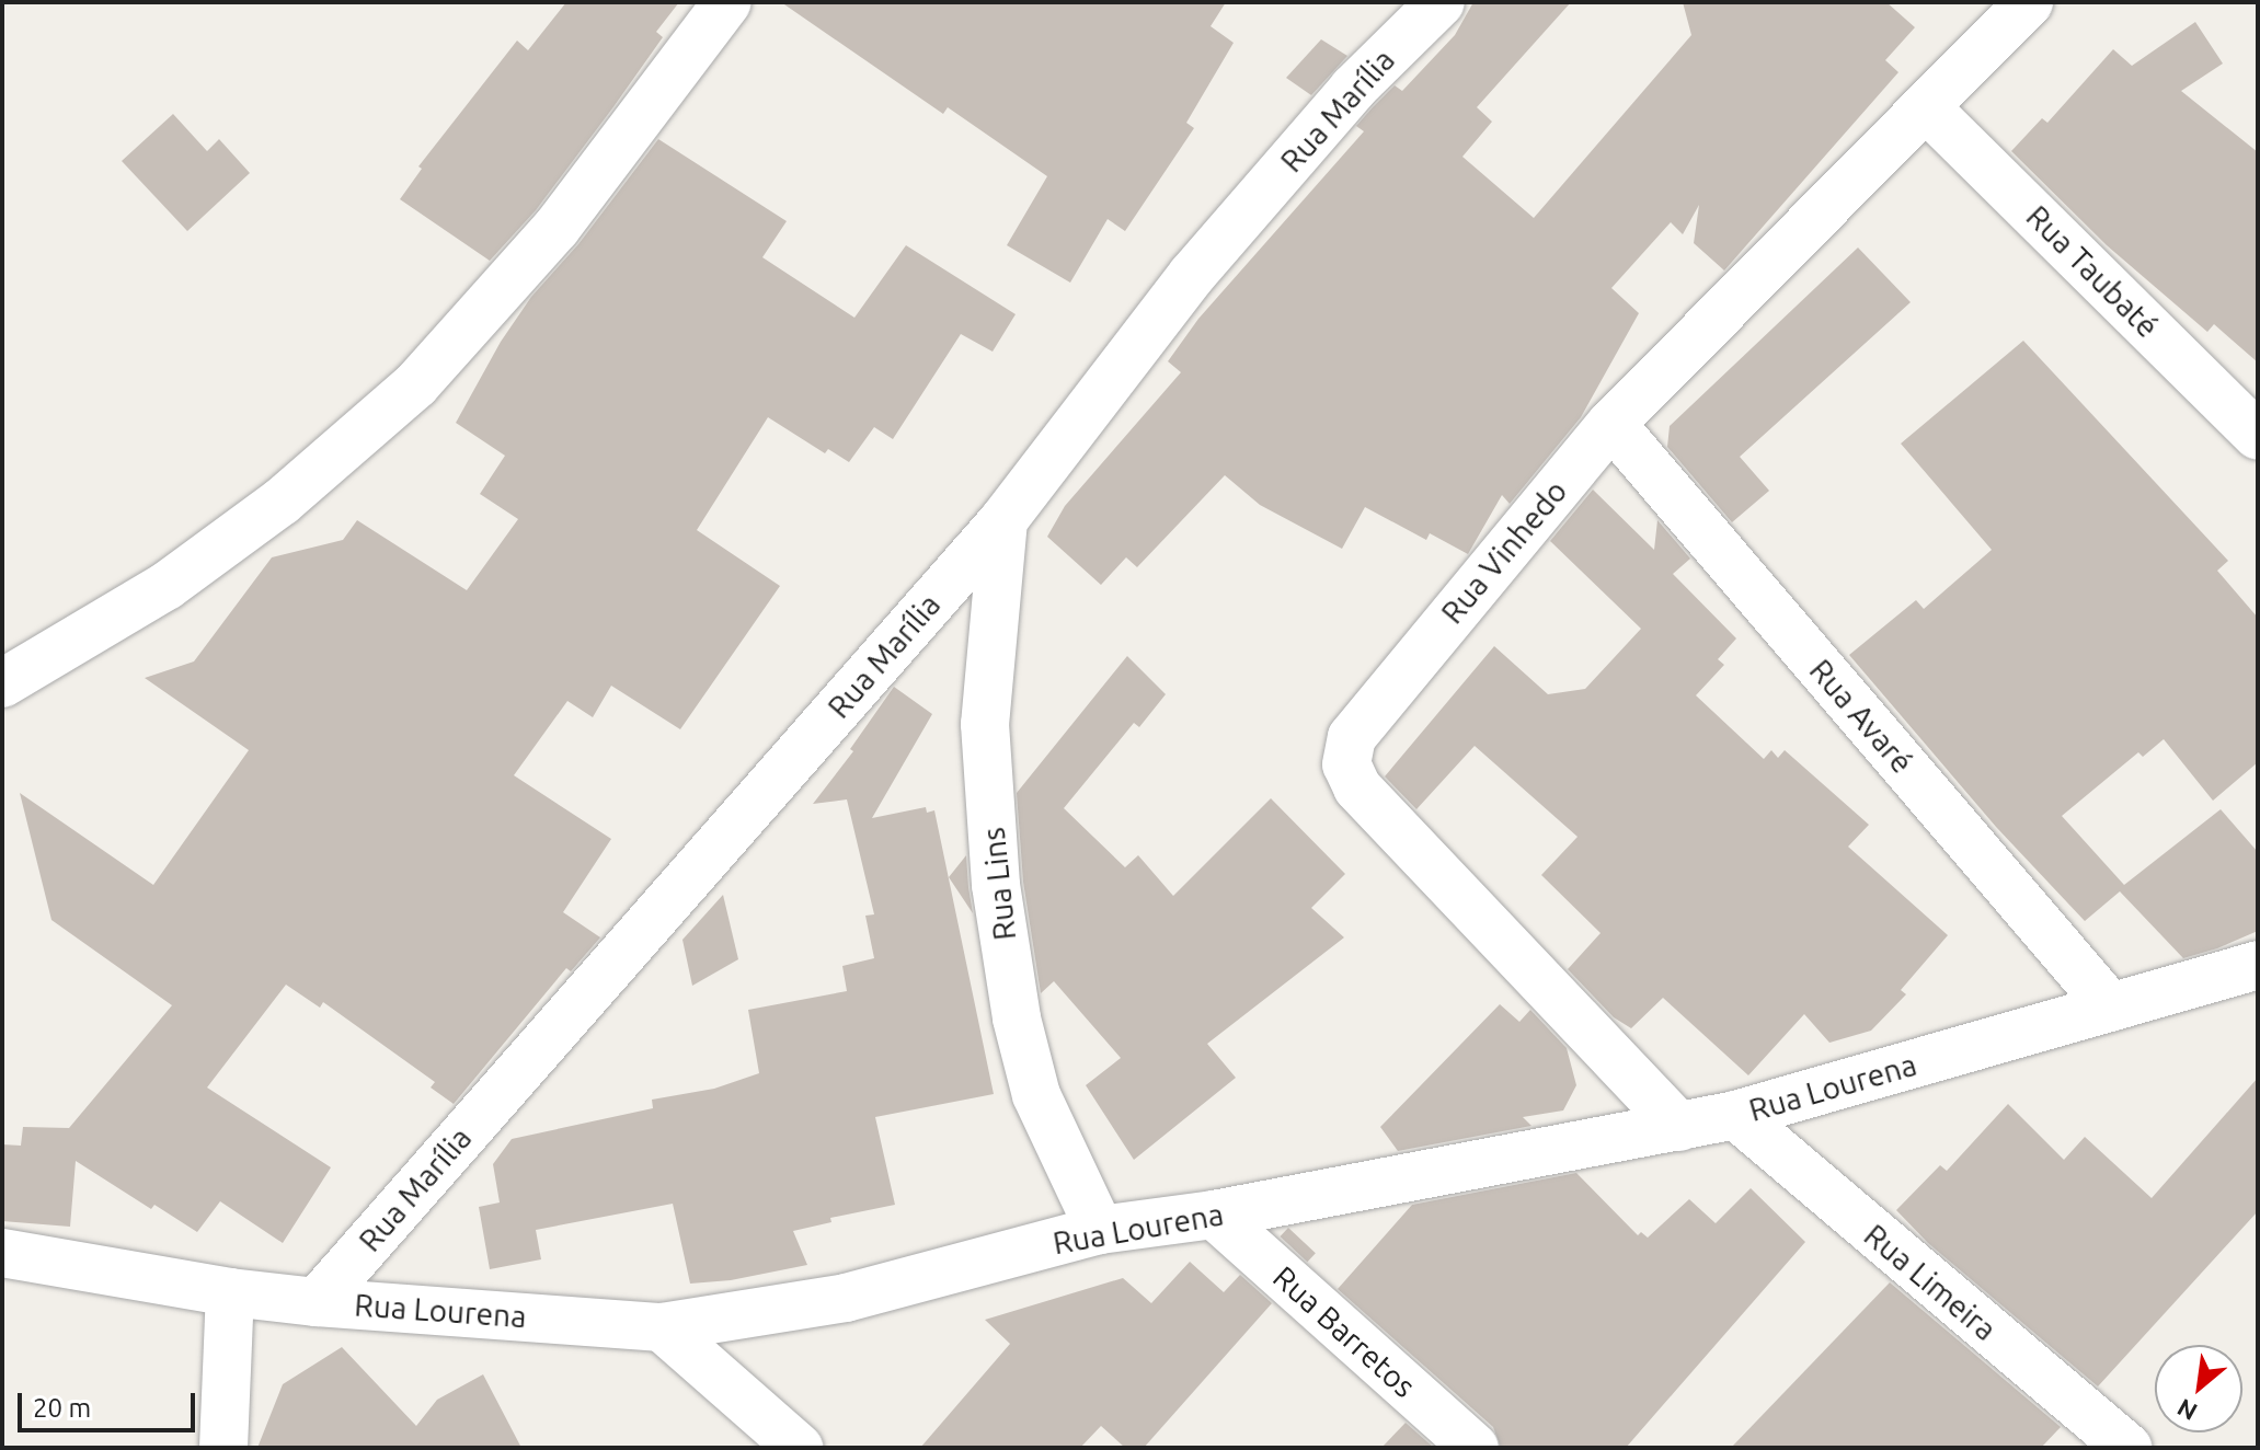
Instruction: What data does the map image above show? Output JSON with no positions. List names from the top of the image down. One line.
{"streets":{"street":["Rua Marília","Rua Taubaté","Rua Vinhedo","Rua Avaré","Rua Lins","Rua Lourena","Rua Limeira","Rua Barretos"]},"crossings":[["Rua Marília","Rua Lins"],["Rua Marília","Rua Lourena"],["Rua Taubaté","Rua Vinhedo"],["Rua Vinhedo","Rua Avaré"],["Rua Vinhedo","Rua Lourena"],["Rua Avaré","Rua Lourena"],["Rua Lins","Rua Lourena"],["Rua Lourena","Rua Limeira"],["Rua Lourena","Rua Barretos"]],"scale_bar":"20 m","north":"bottom left"}
